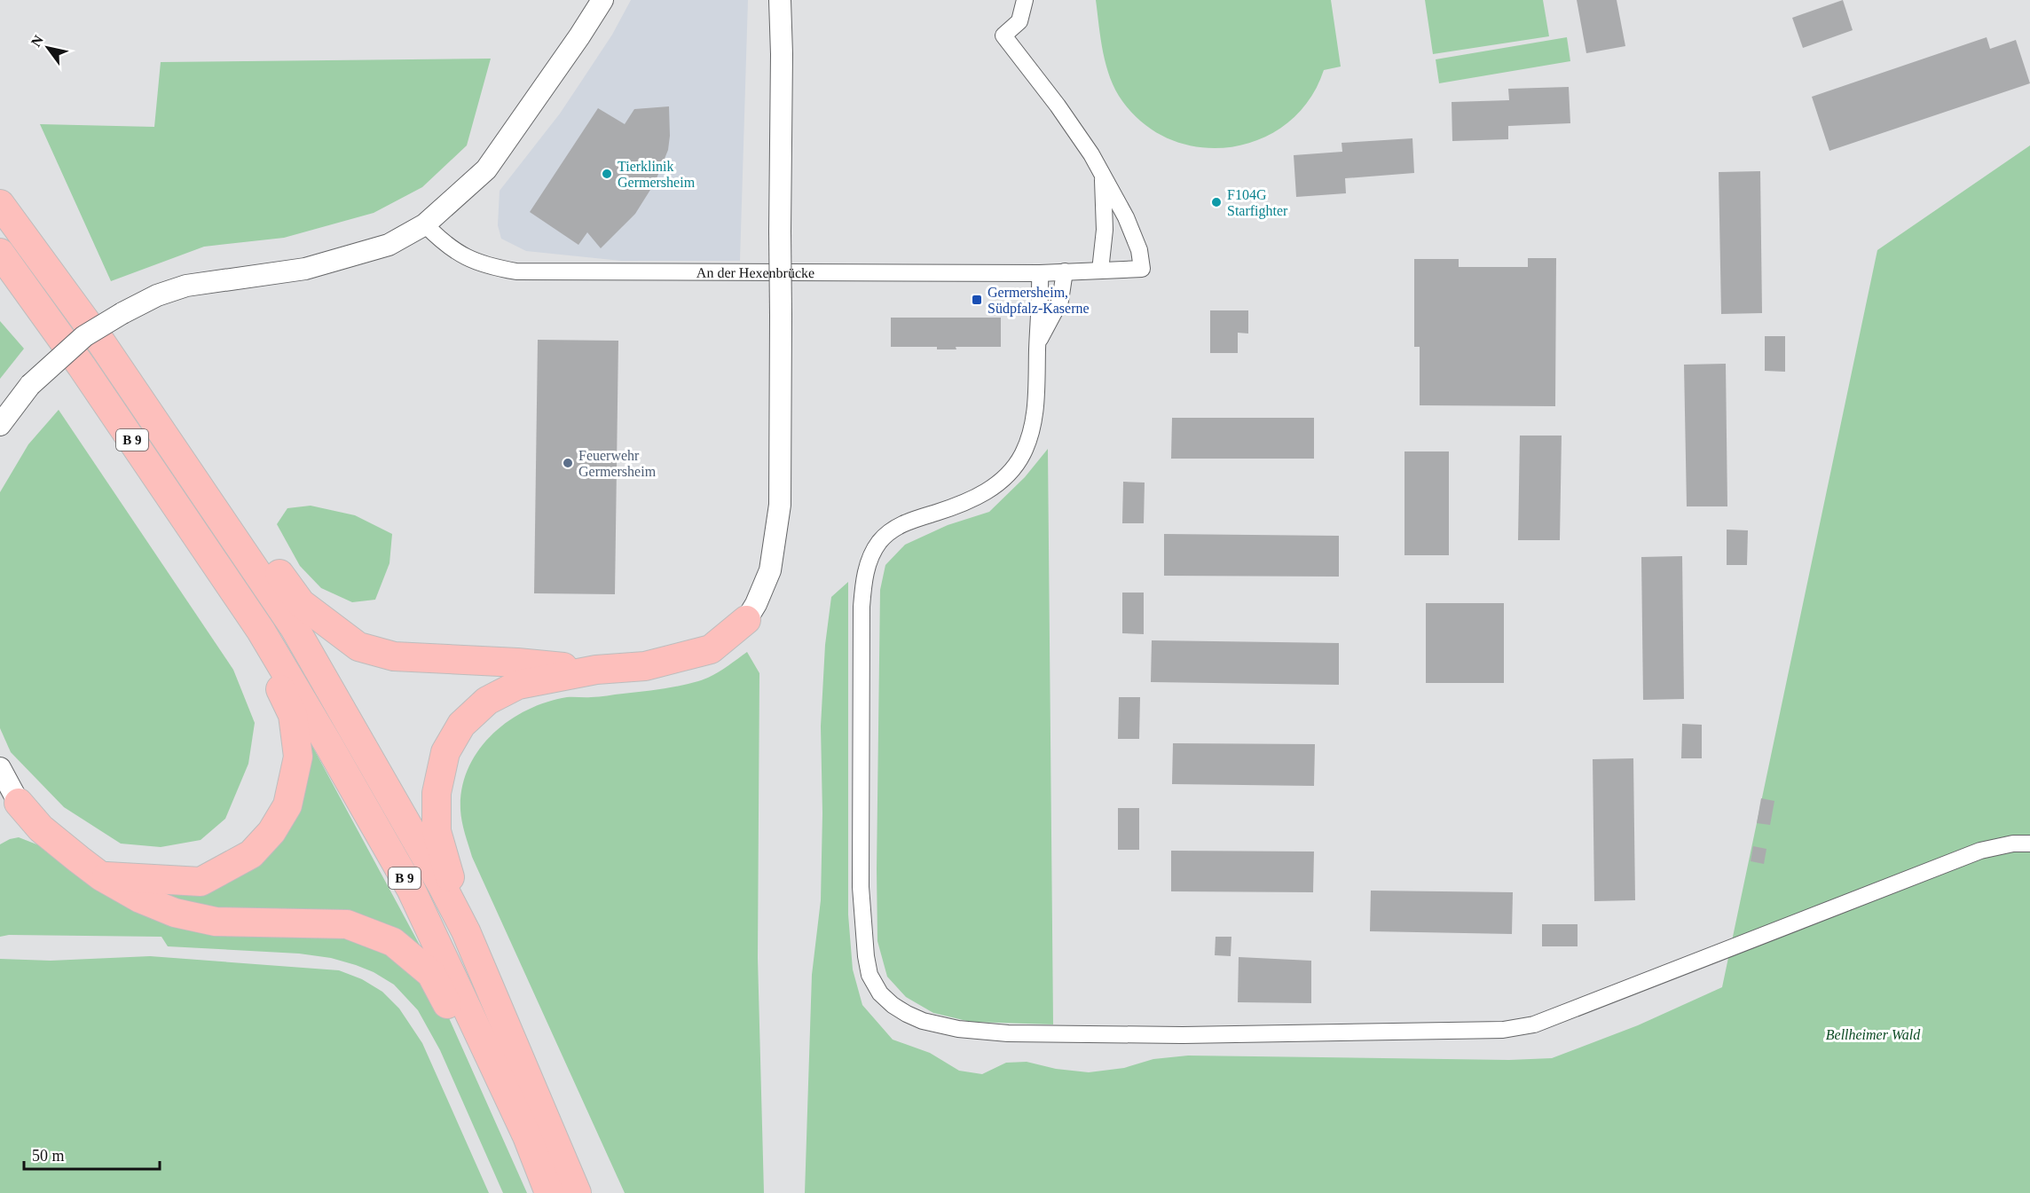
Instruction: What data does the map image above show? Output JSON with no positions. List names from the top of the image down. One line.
{"streets":{"highway":["B 9"],"street":["An der Hexenbrücke"]},"parks":["Bellheimer Wald"],"places":{"other":["Tierklinik Germersheim","F104G Starfighter","Feuerwehr Germersheim"],"transit":["Germersheim, Südpfalz-Kaserne"]},"scale_bar":"50 m","north":"top left"}
